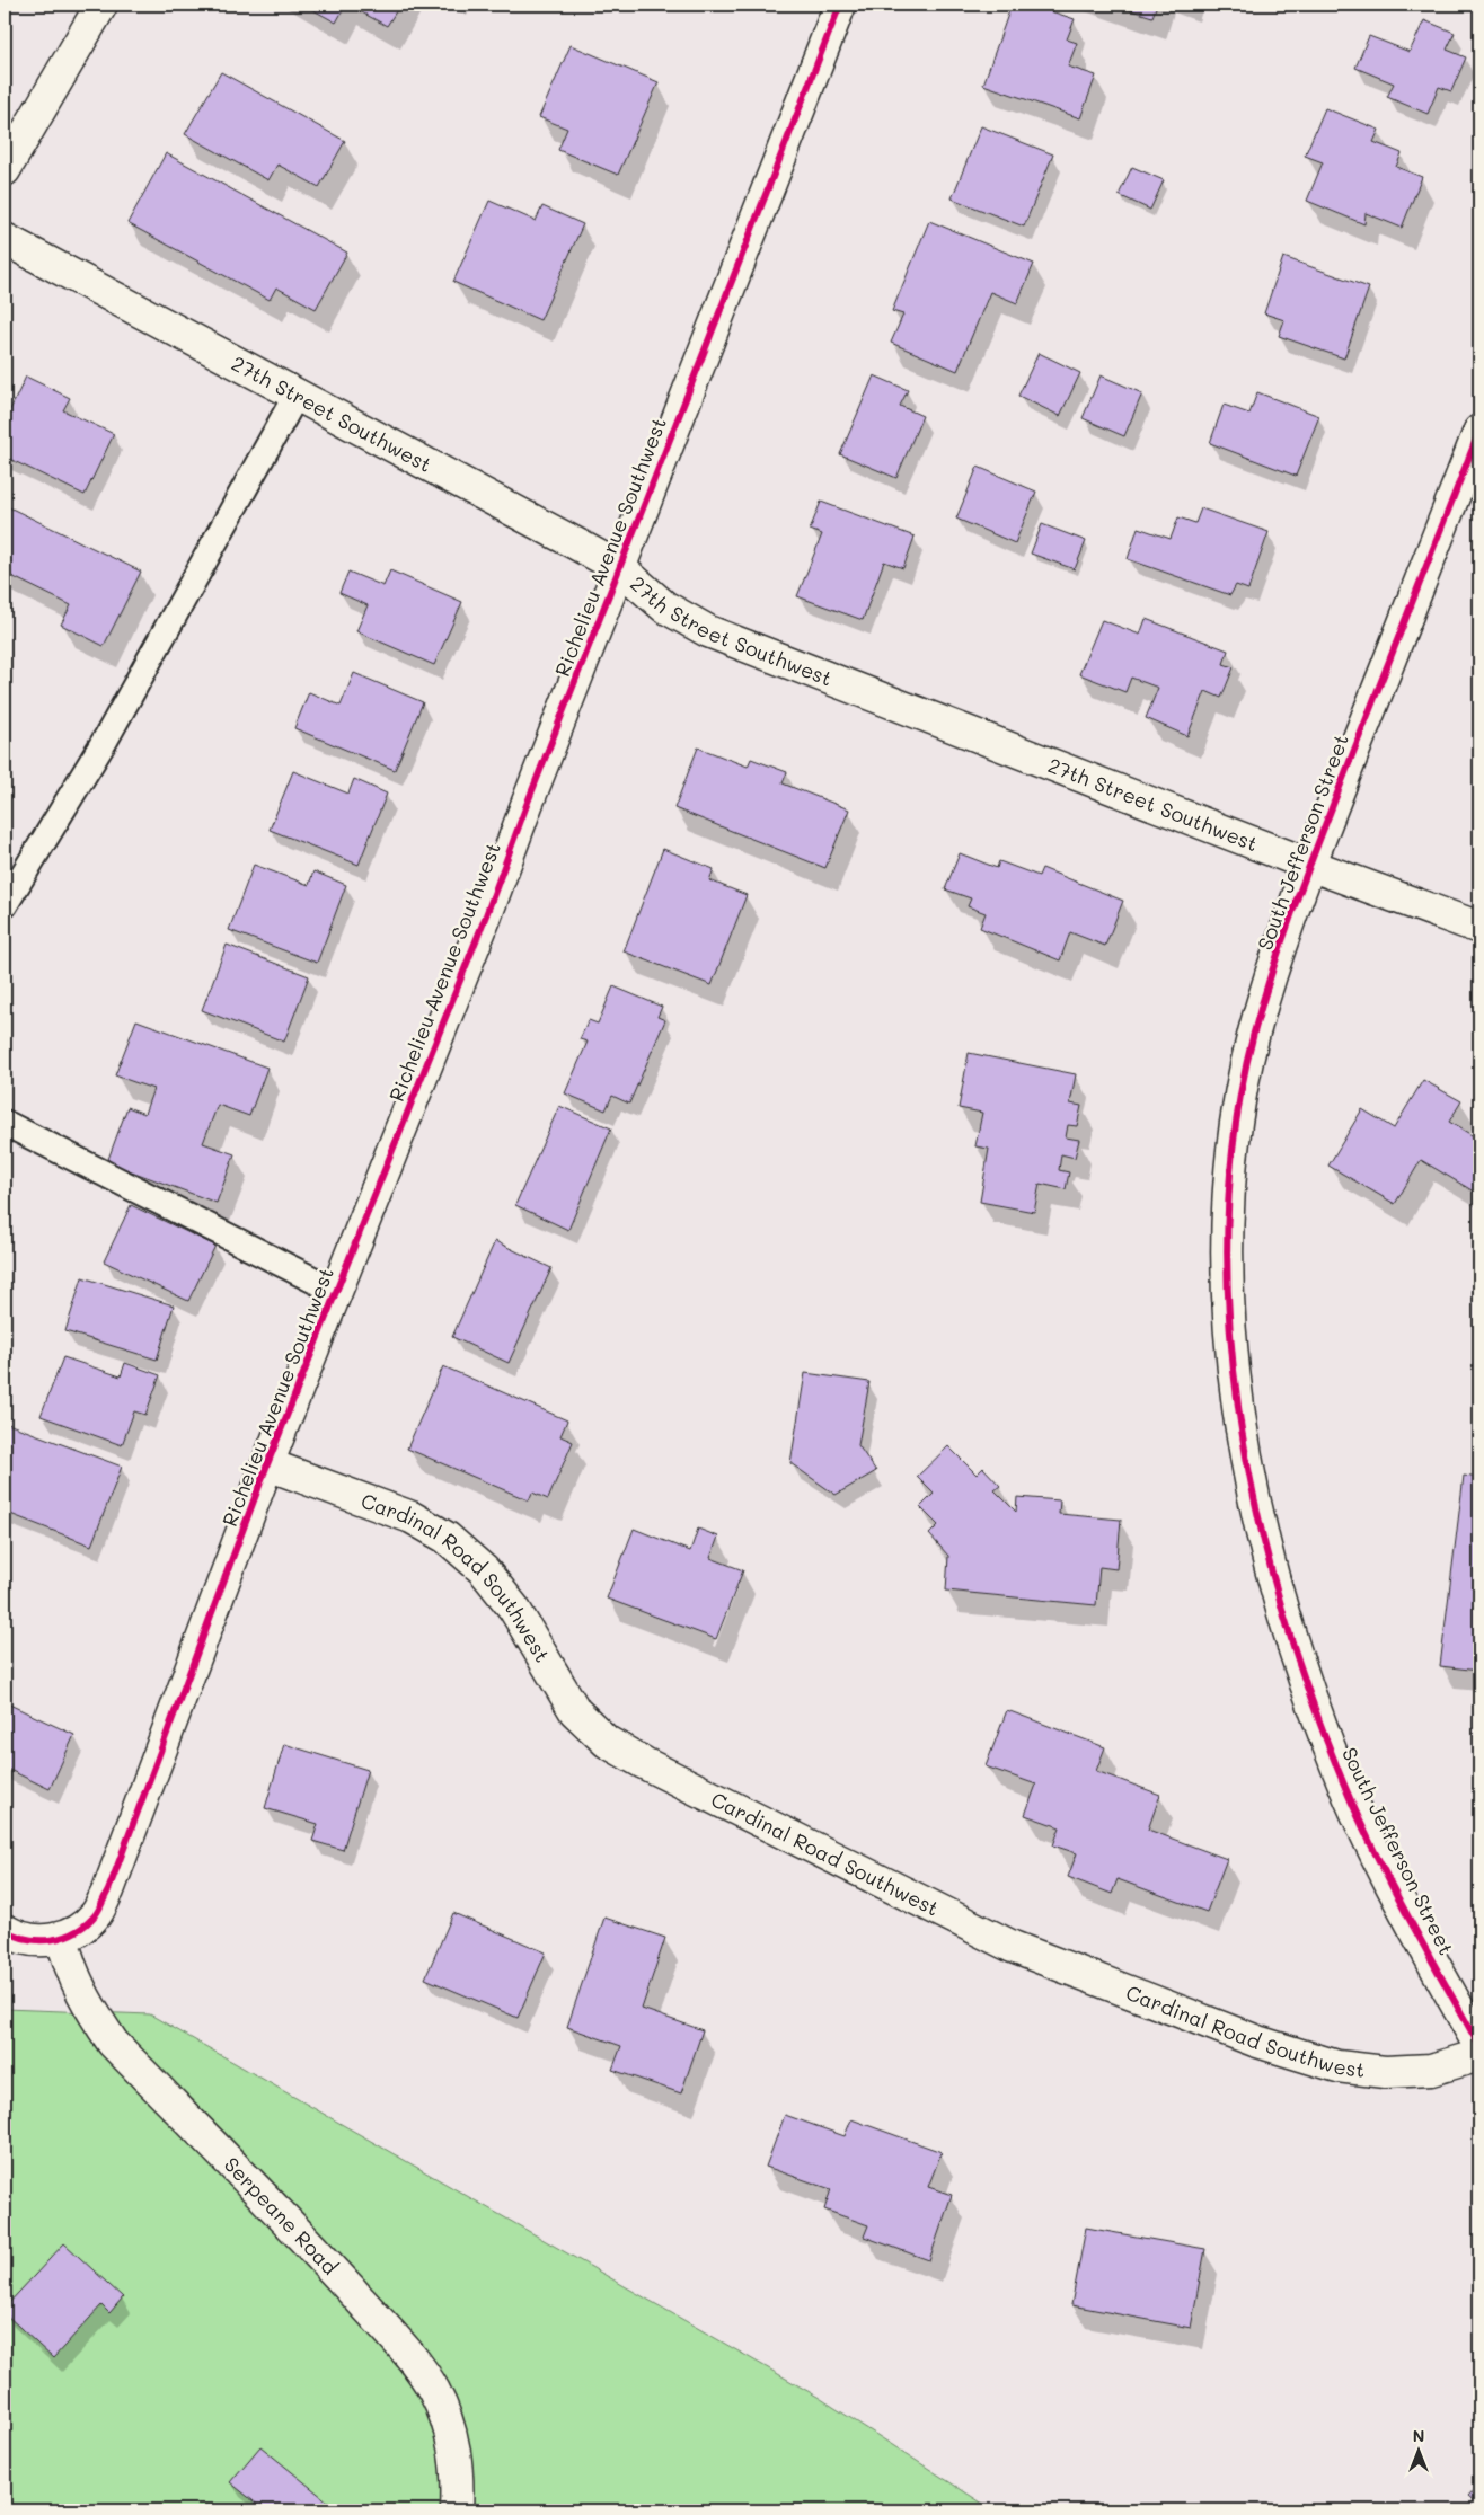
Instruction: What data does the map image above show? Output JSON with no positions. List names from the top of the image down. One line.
{"streets":{"street":["27th Street Southwest","Richelieu Avenue Southwest","South Jefferson Street","Cardinal Road Southwest","Serpeane Road"]},"crossings":[["27th Street Southwest","Richelieu Avenue Southwest"],["27th Street Southwest","South Jefferson Street"],["Richelieu Avenue Southwest","Cardinal Road Southwest"],["Richelieu Avenue Southwest","Serpeane Road"]],"north":"top"}
